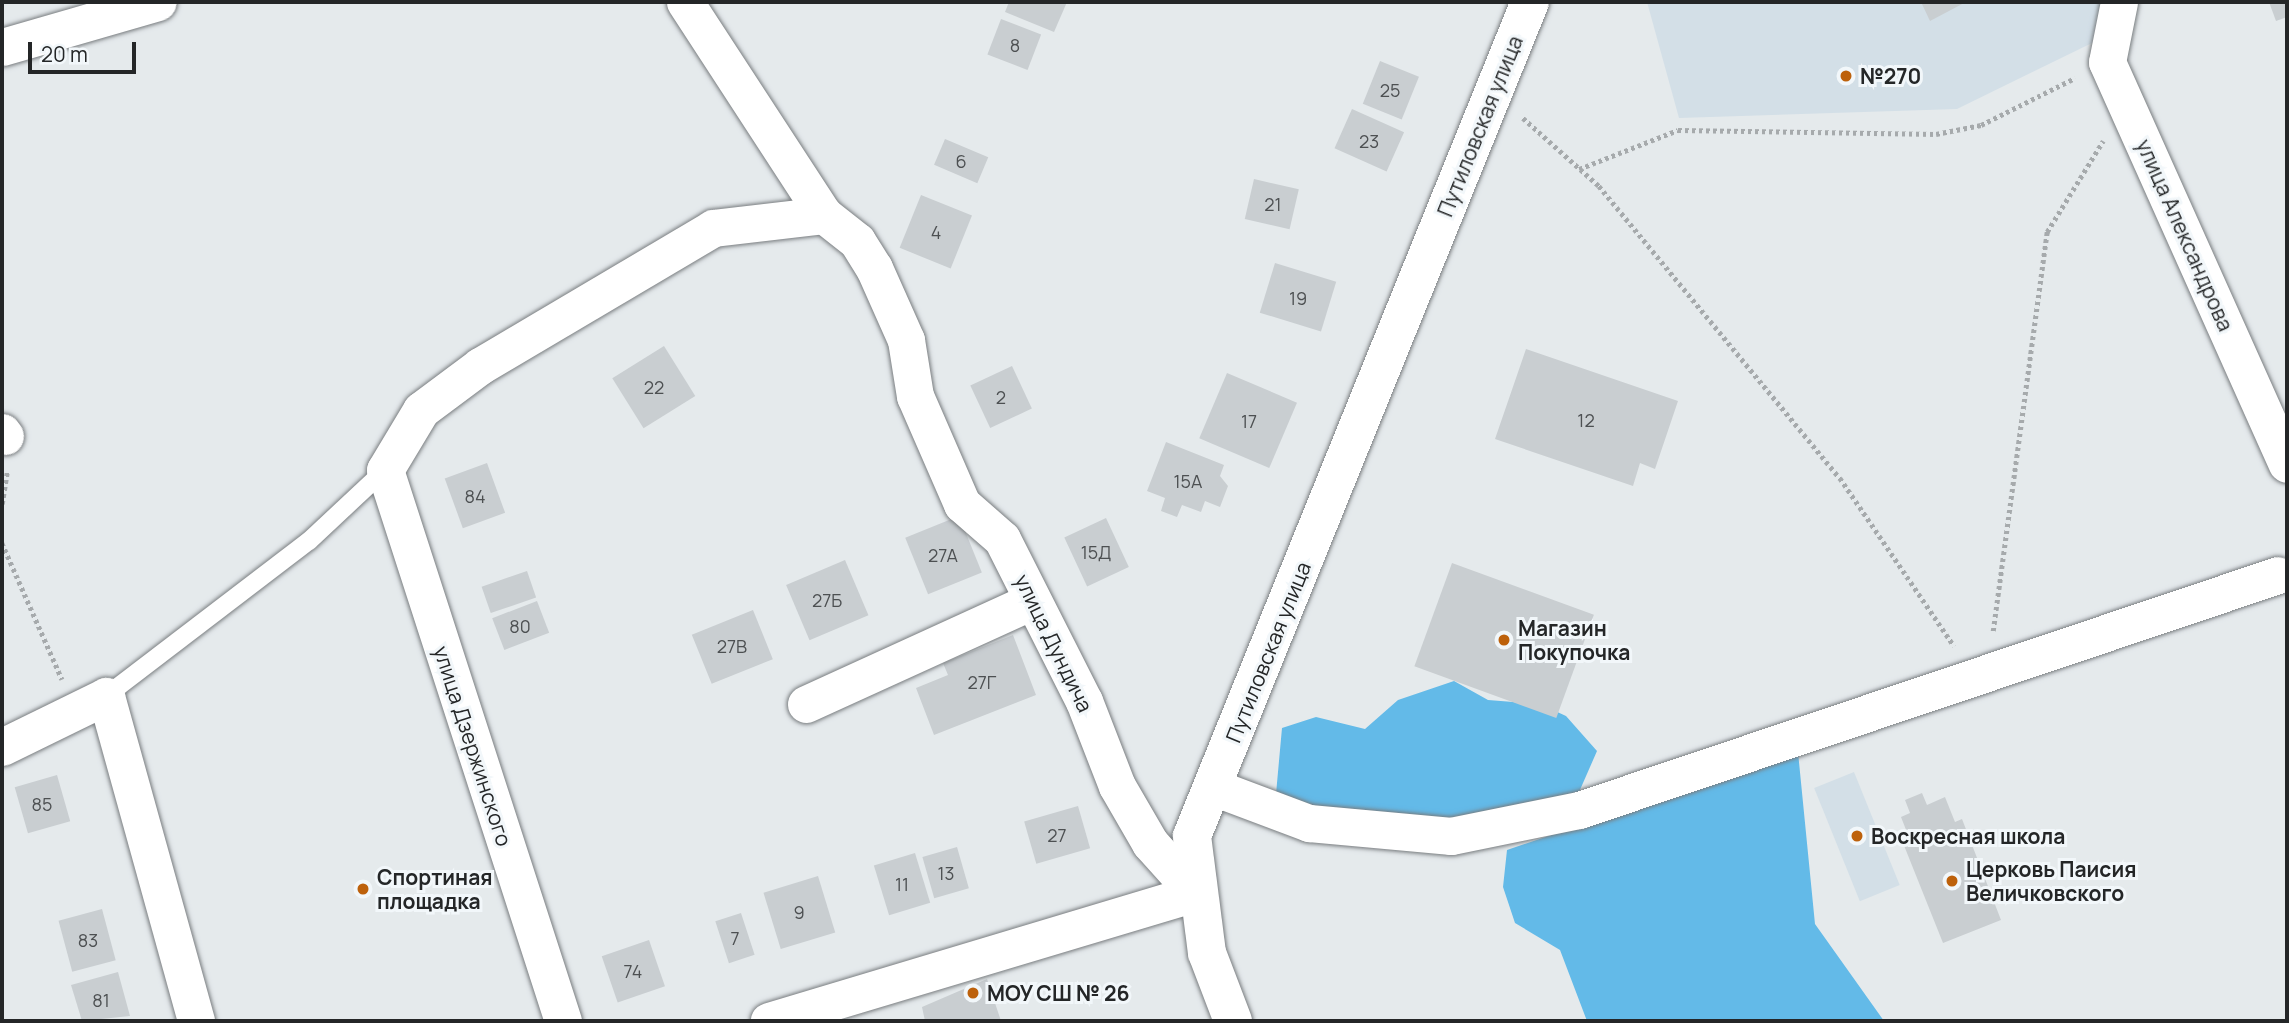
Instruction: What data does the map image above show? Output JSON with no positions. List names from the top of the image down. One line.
{"streets":{"street":["Путиловская улица","улица Александрова","улица Дундича","улица Дзержинского"]},"crossings":[["Путиловская улица","улица Дундича"]],"places":["№270","Магазин Покупочка","Воскресная школа","Церковь Паисия Величковского","Спортиная площадка","МОУ СШ № 26"],"house_numbers":["8","25","23","6","21","4","19","22","2","12","17","15А","84","15Д","27А","27Б","80","27В","27Г","85","27","13","11","9","7","83","74","81"],"scale_bar":"20 m"}
